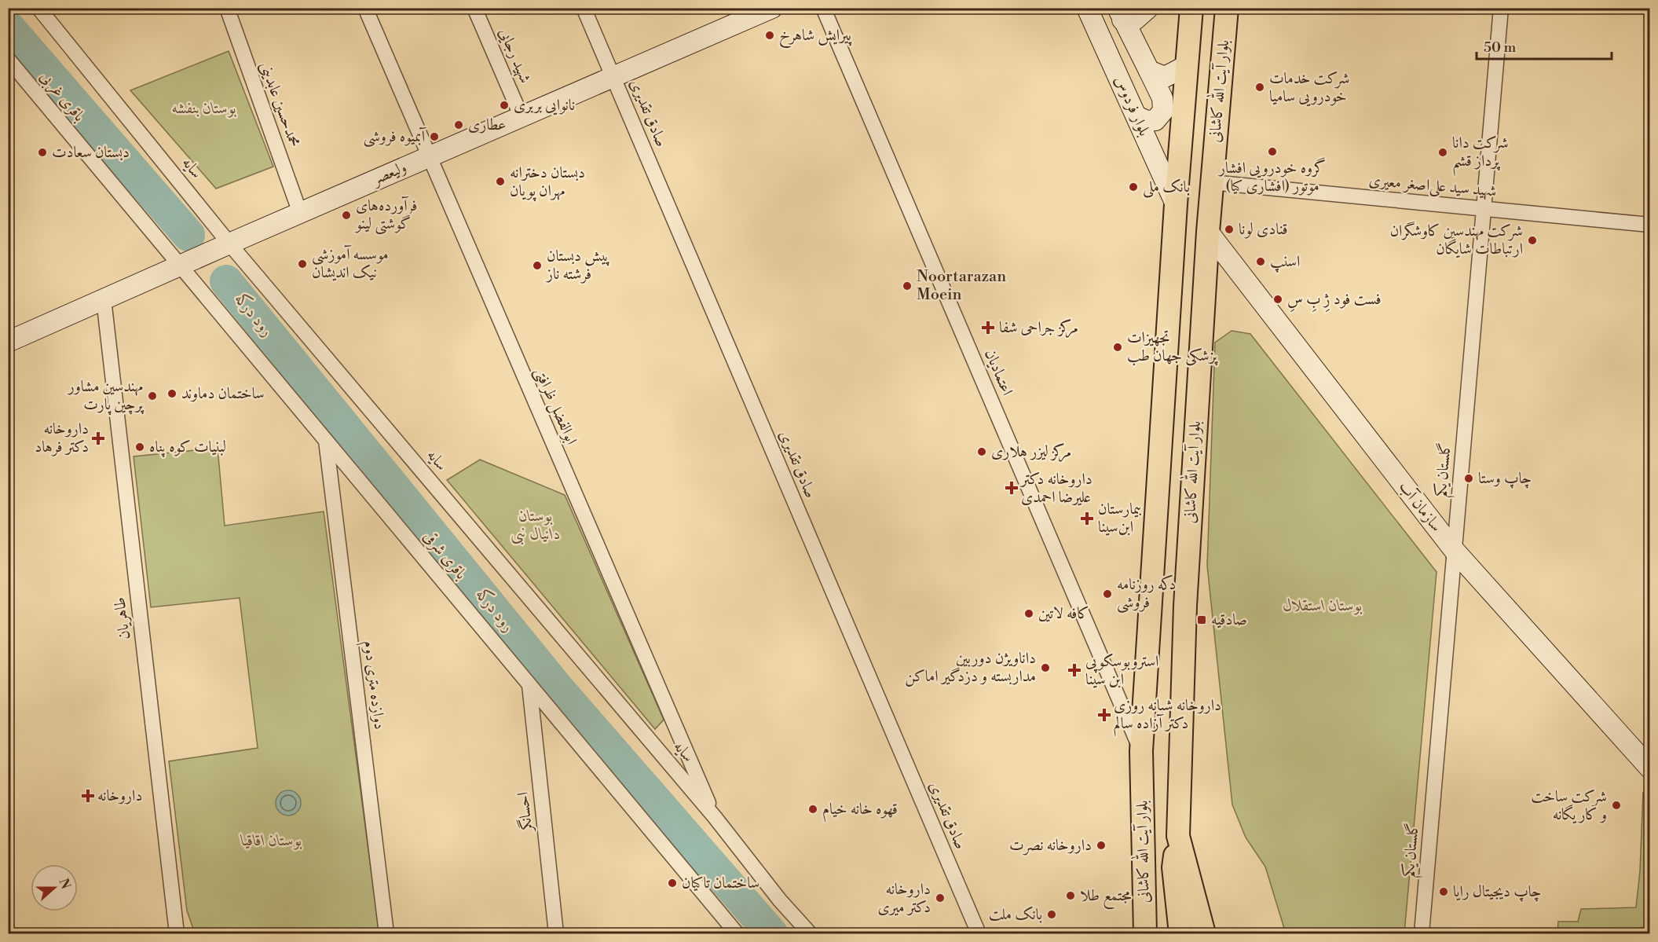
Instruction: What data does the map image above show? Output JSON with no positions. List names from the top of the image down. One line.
{"streets":{"main road":["بلوار آیت الله کاشانی","بلوار فردوس","ولیعصر","سازمان آب"],"street":["شهید رجایی","باقری غربی","محمدحسین عابدینی","صادق تقدیری","سایه","شهید سید علی‌اصغر معیری","اعتمادیان","ابوالفضل ظرافتی","گلستان یکم","باقری شرقی","طاهریان","دوازده متری دوم","احسانگر"]},"crossings":[["شهید رجایی","ولیعصر"],["بلوار آیت الله کاشانی","بلوار فردوس"],["بلوار آیت الله کاشانی","شهید سید علی‌اصغر معیری"],["بلوار آیت الله کاشانی","اعتمادیان"],["بلوار آیت الله کاشانی","سازمان آب"],["باقری غربی","ولیعصر"],["باقری غربی","باقری شرقی"],["محمدحسین عابدینی","ولیعصر"],["صادق تقدیری","ولیعصر"],["سایه","ولیعصر"],["سایه","ابوالفضل ظرافتی"],["ولیعصر","ابوالفضل ظرافتی"],["ولیعصر","باقری شرقی"],["ولیعصر","طاهریان"],["شهید سید علی‌اصغر معیری","گلستان یکم"],["گلستان یکم","سازمان آب"],["باقری شرقی","دوازده متری دوم"],["باقری شرقی","احسانگر"]],"water":["رود درکه"],"parks":["بوستان بنفشه","بوستان دانیال نبی","بوستان استقلال","بوستان اقاقیا"],"places":{"other":["پیرایش شاهرخ","شرکت خدمات خودرویی سامیا","نانوایی بربری","عطاری","آبمیوه فروشی","گروه خودرویی افشار موتور (افشاری کیا)","دبستان سعادت","شرکت دانا پرداز قشم","دبستان دخترانه مهران پويان","بانک ملی","فرآورده‌های گوشتی لینو","قنادی لونا","شرکت مهندسین کاوشگران ارتباطات شایگان","اسنپ","موسسه آموزشی نیک اندیشان","پیش دبستان فرشته ناز","Noortarazan Moein","فست فود ژِ بِ سِ","تجهیزات پزشکی جهان طب","ساختمان دماوند","مهندسین مشاور پرچین پارت","لبنیات کوه پناه","مرکز لیزر هلاری","چاپ وستا","دکه روزنامه فروشی","کافه لاتین","داناویژن دوربین مداربسته و دزدگیر اماکن","شرکت ساخت و کار یگانه","قهوه خانه خیام","داروخانه نصرت","ساختمان تاکیان","چاپ دیجیتال رایا","مجتمع طلا","داروخانه دکتر میری","بانک ملت"],"health":["مرکز جراحی شفا","داروخانه دکتر فرهاد","داروخانه دکتر علیرضا احمدی","بیمارستان ابن‌سینا","استروبوسکوپی ابن سینا","داروخانه شبانه روزی دکتر آزاده سالم","داروخانه"],"transit":["صادقیه"]},"scale_bar":"50 m","north":"right"}
